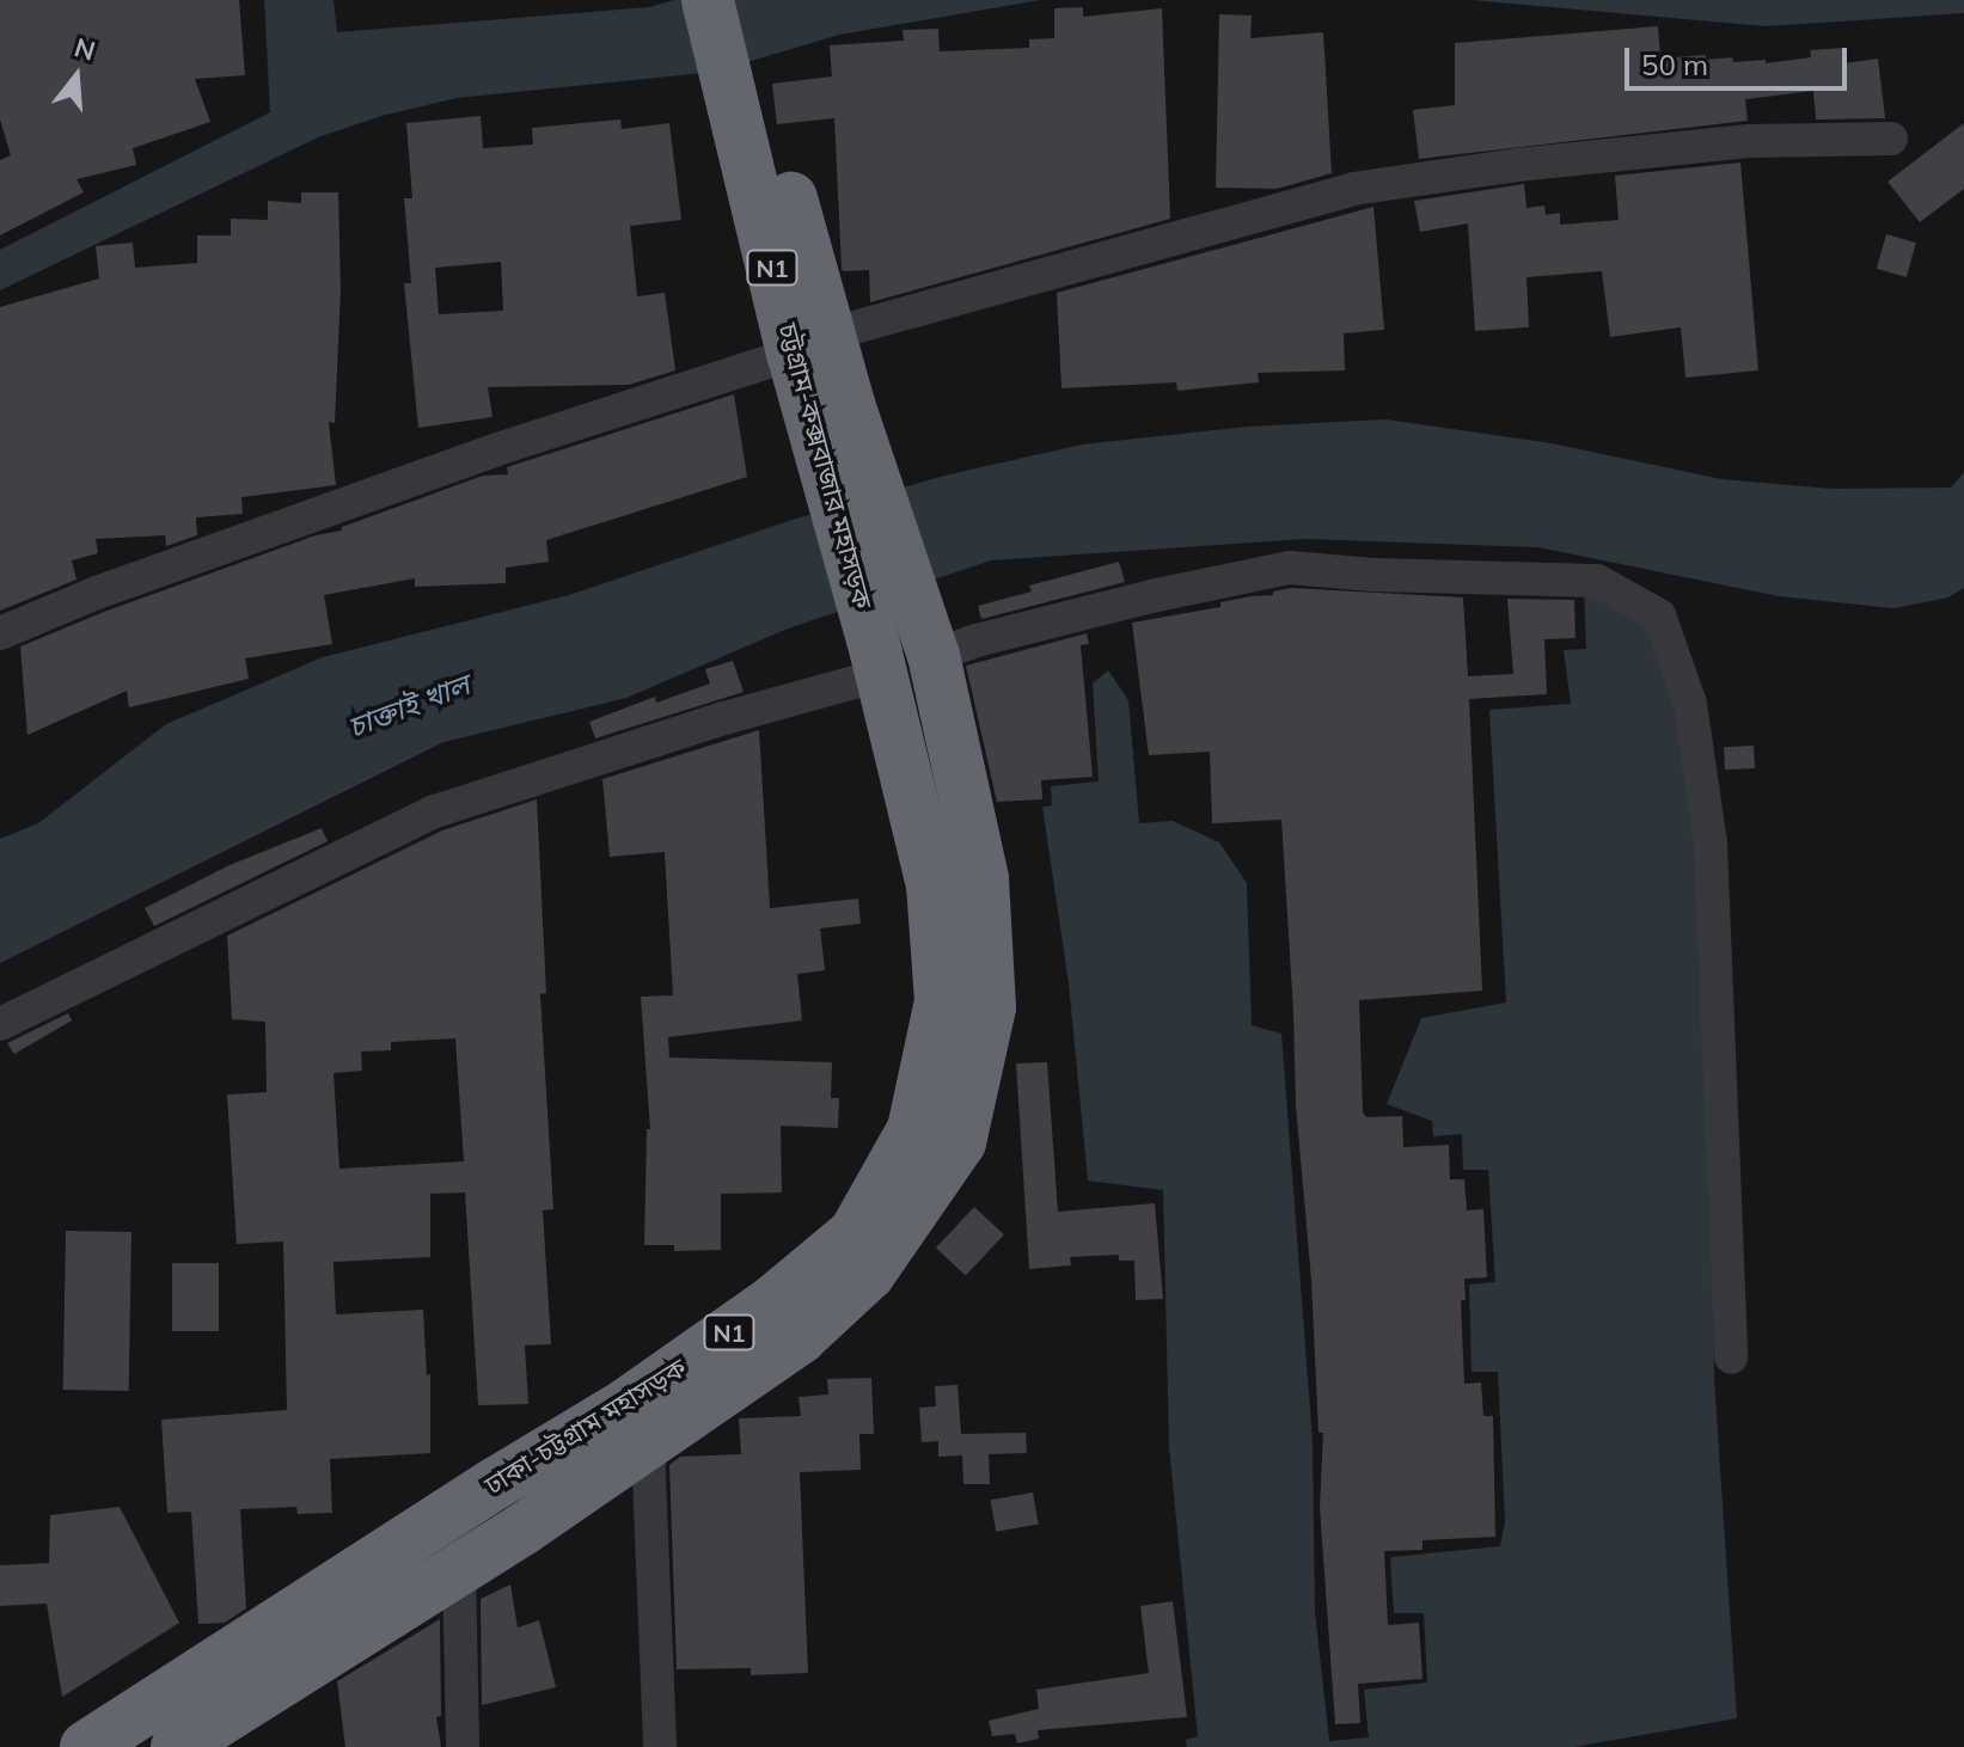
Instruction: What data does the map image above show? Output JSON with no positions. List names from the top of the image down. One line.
{"streets":{"highway":["N1","চট্টগ্রাম-কক্সবাজার মহাসড়ক","ঢাকা-চট্টগ্রাম মহাসড়ক"]},"crossings":[["চট্টগ্রাম-কক্সবাজার মহাসড়ক","ঢাকা-চট্টগ্রাম মহাসড়ক"]],"water":["চাক্তাই খাল"],"scale_bar":"50 m","north":"top"}
